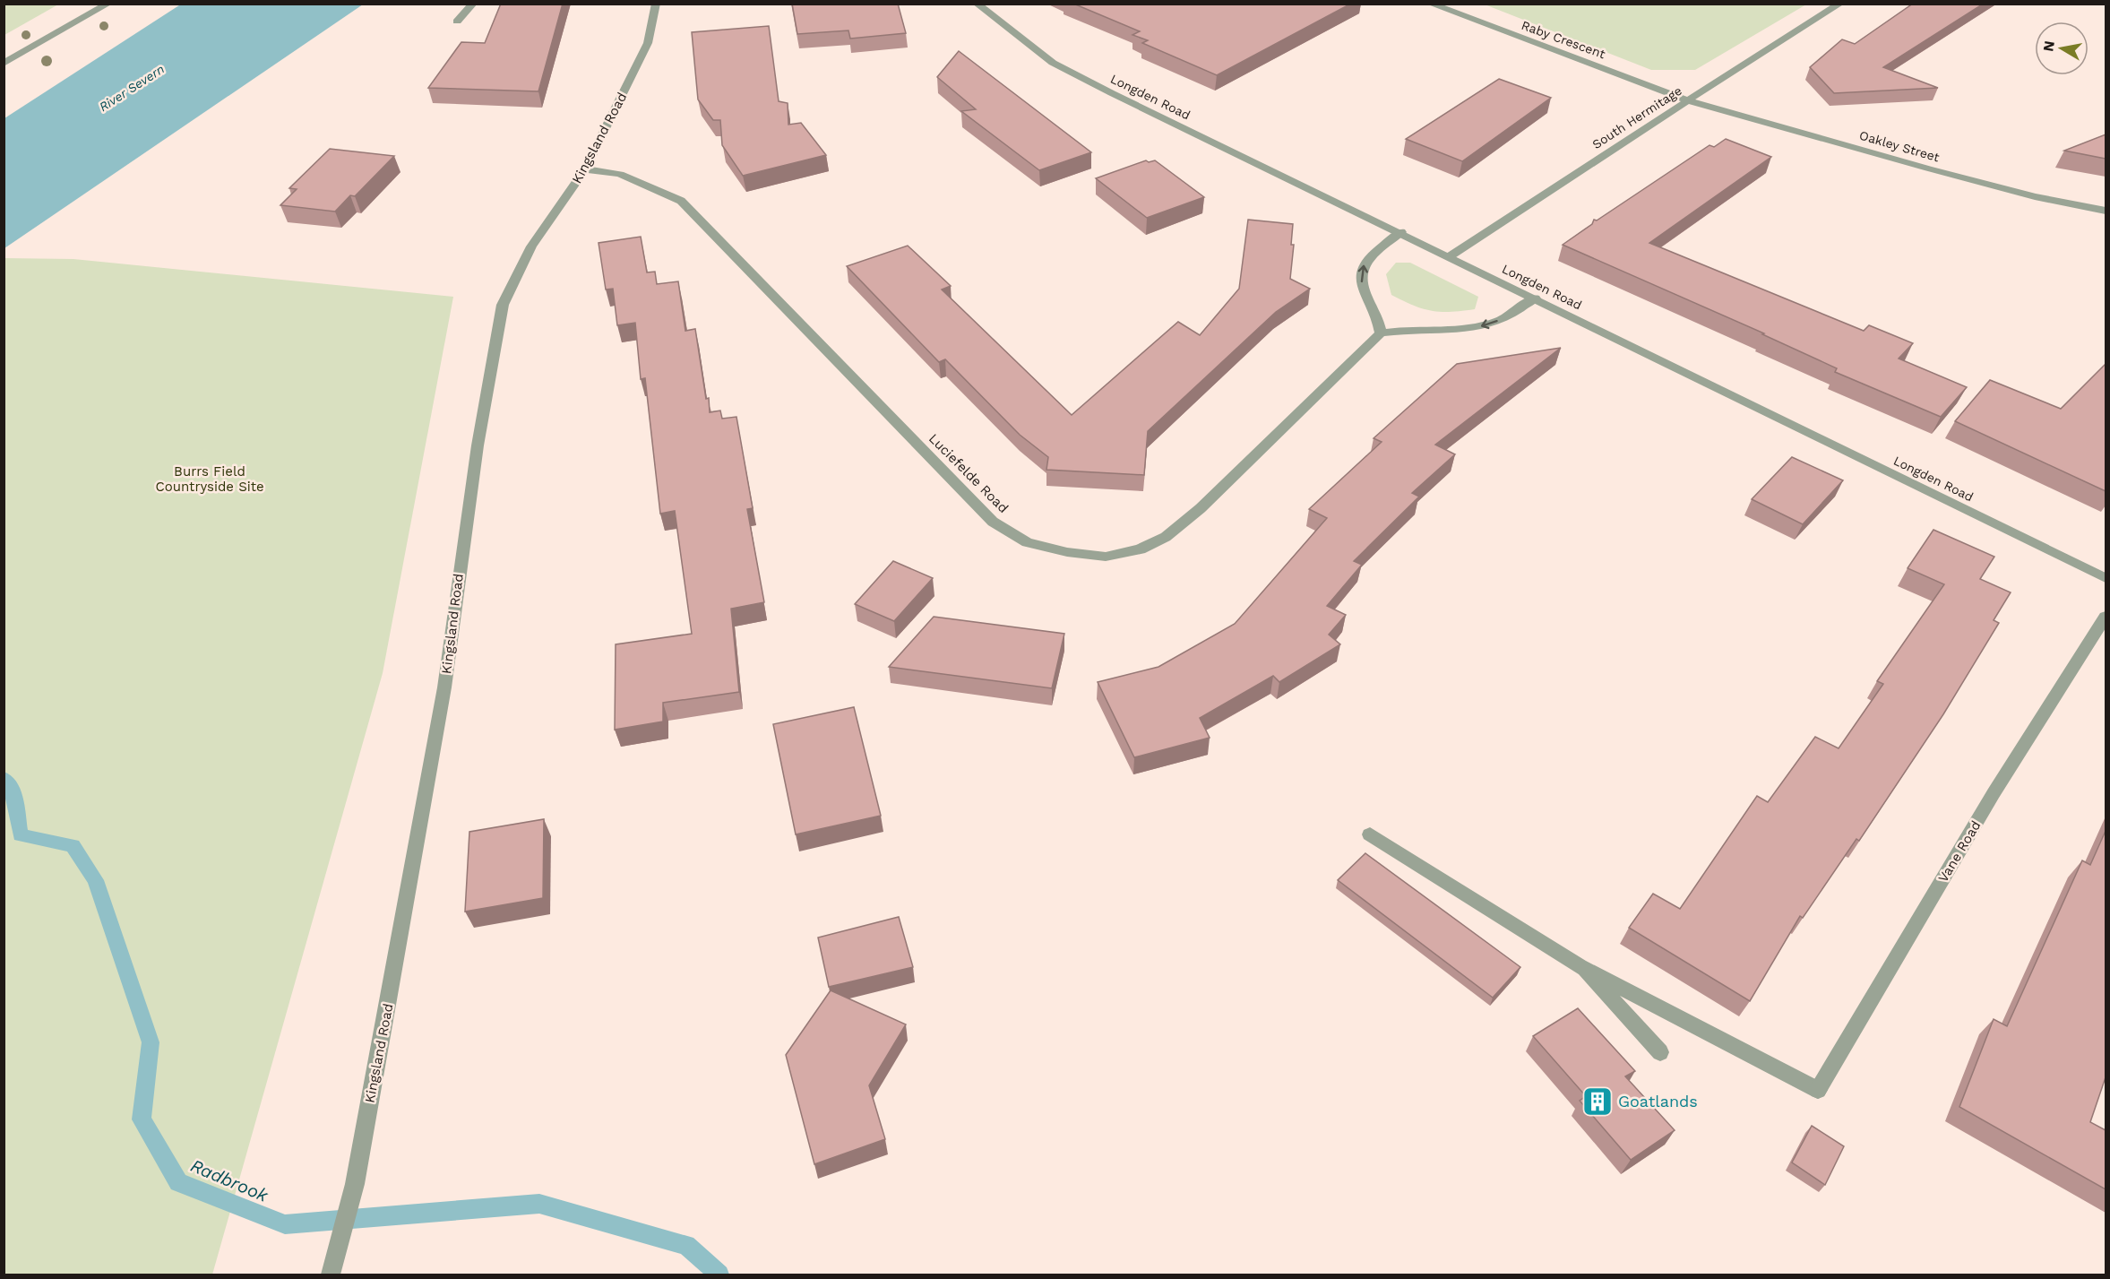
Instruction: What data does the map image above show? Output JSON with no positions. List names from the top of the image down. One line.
{"streets":{"street":["Raby Crescent","Longden Road","South Hermitage","Kingsland Road","Oakley Street","Luciefelde Road","Vane Road"]},"crossings":[["Raby Crescent","South Hermitage"],["Raby Crescent","Oakley Street"],["Longden Road","South Hermitage"],["South Hermitage","Oakley Street"],["Kingsland Road","Luciefelde Road"]],"water":["River Severn","Radbrook"],"parks":["Burrs Field Countryside Site"],"places":{"building":["Goatlands"]},"north":"left"}
